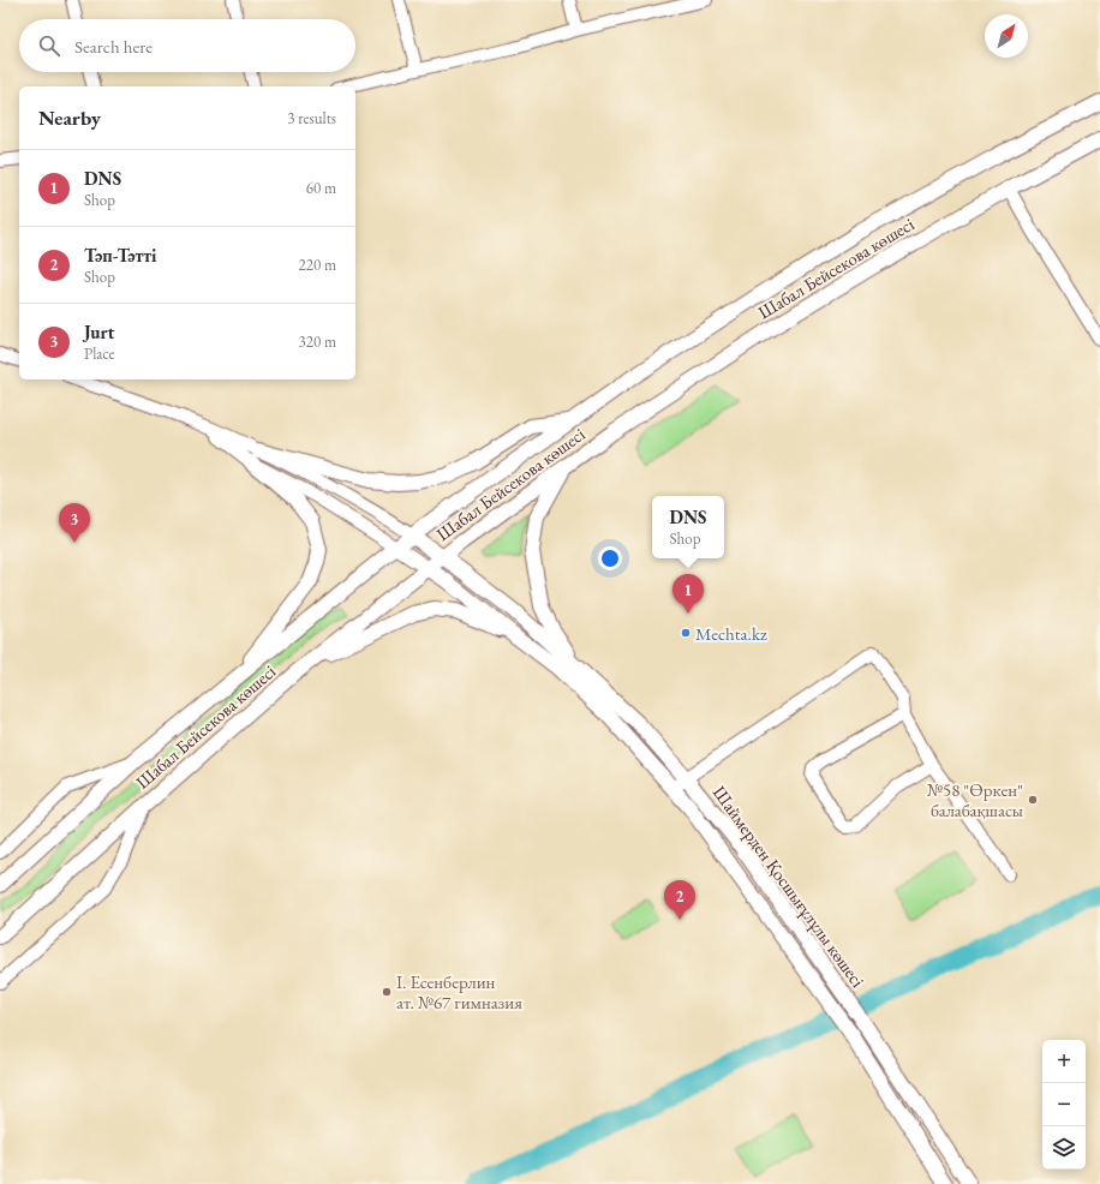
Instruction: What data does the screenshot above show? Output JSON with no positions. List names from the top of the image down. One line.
{"streets":{"main road":["Шабал Бейсекова көшесі","Шаймерден Қосшығұлұлы көшесі"]},"crossings":[["Шабал Бейсекова көшесі","Шаймерден Қосшығұлұлы көшесі"]],"places":["Mechta.kz","№58 \"Өркен\" балабақшасы","І. Есенберлин ат. №67 гимназия"],"north":"top right","page":{"search":"Search here","heading":["Nearby","3 results"],"list":[{"mark":"1","name":"DNS","note":"Shop","value":"60 m"},{"mark":"2","name":"Тәп-Тәтті","note":"Shop","value":"220 m"},{"mark":"3","name":"Jurt","note":"Place","value":"320 m"}],"popup":["DNS","Shop"],"pins":["3","1","2"],"map_buttons":["+","−"]}}
